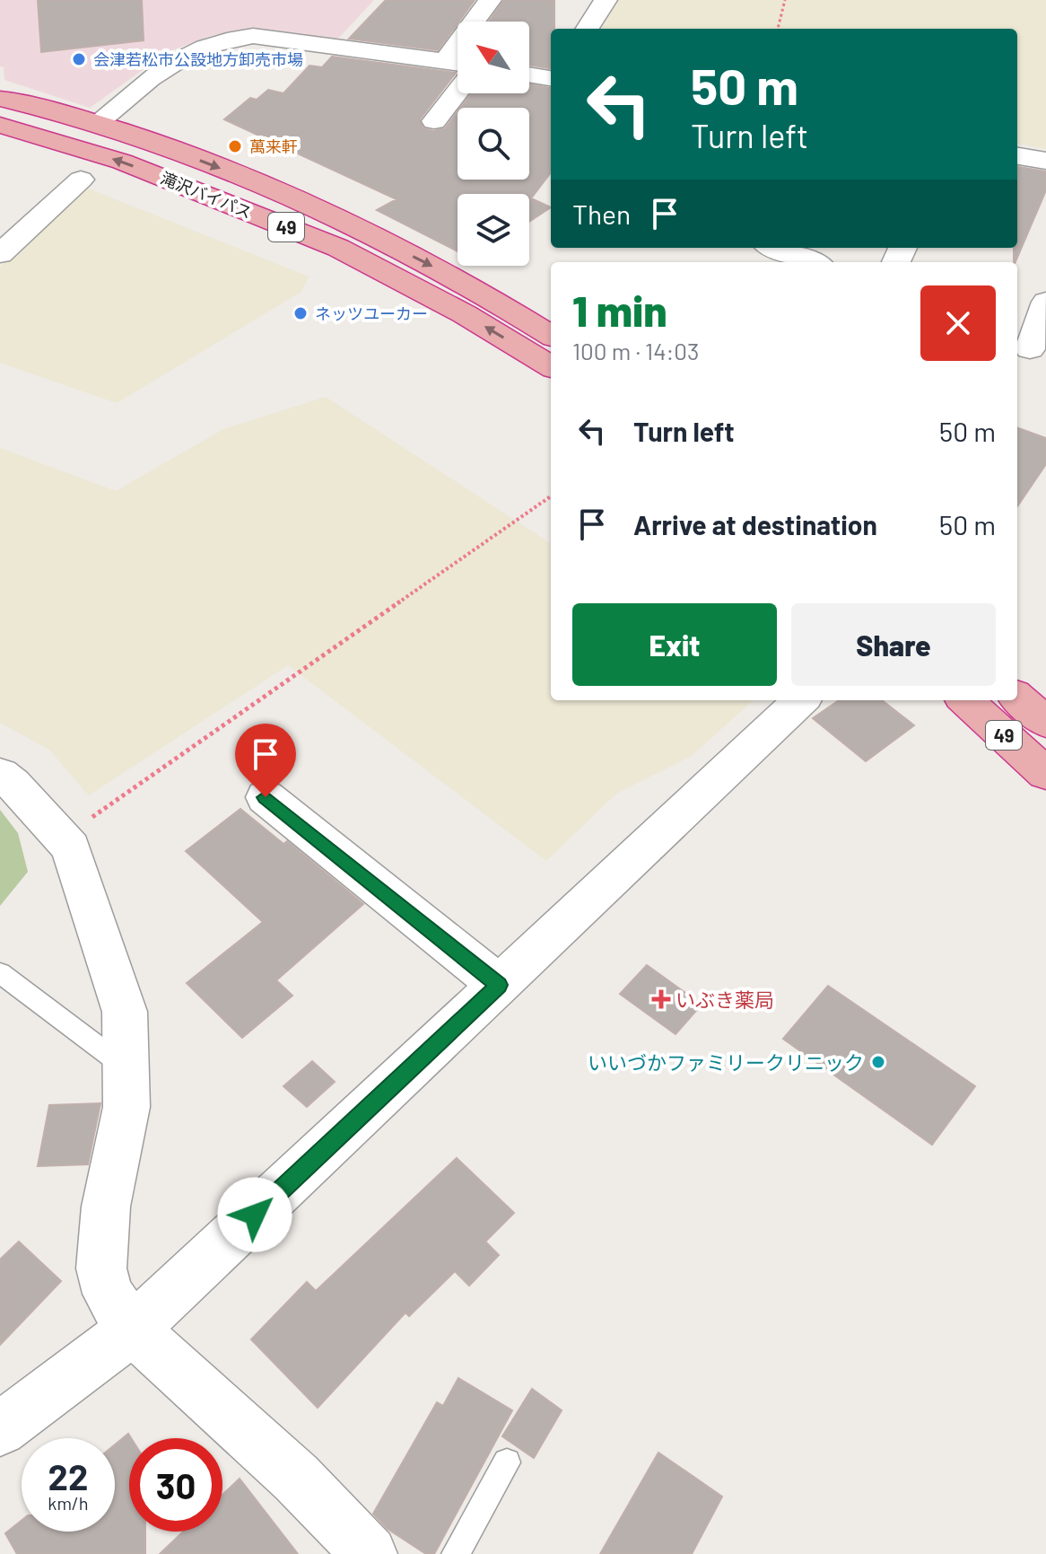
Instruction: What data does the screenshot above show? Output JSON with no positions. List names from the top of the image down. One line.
{"streets":{"highway":["滝沢バイパス","49"]},"places":{"other":["会津若松市公設地方卸売市場","萬来軒","ネッツユーカー","いいづかファミリークリニック"],"health":["いぶき薬局"]},"north":"top left","page":{"turn":["50 m","Turn left"],"then":"Then","heading":["1 min","100 m · 14:03"],"list":[{"name":"Turn left","value":"50 m"},{"name":"Arrive at destination","value":"50 m"}],"buttons":["Exit","Share"],"speed":"22 km/h","limit":"30"}}
